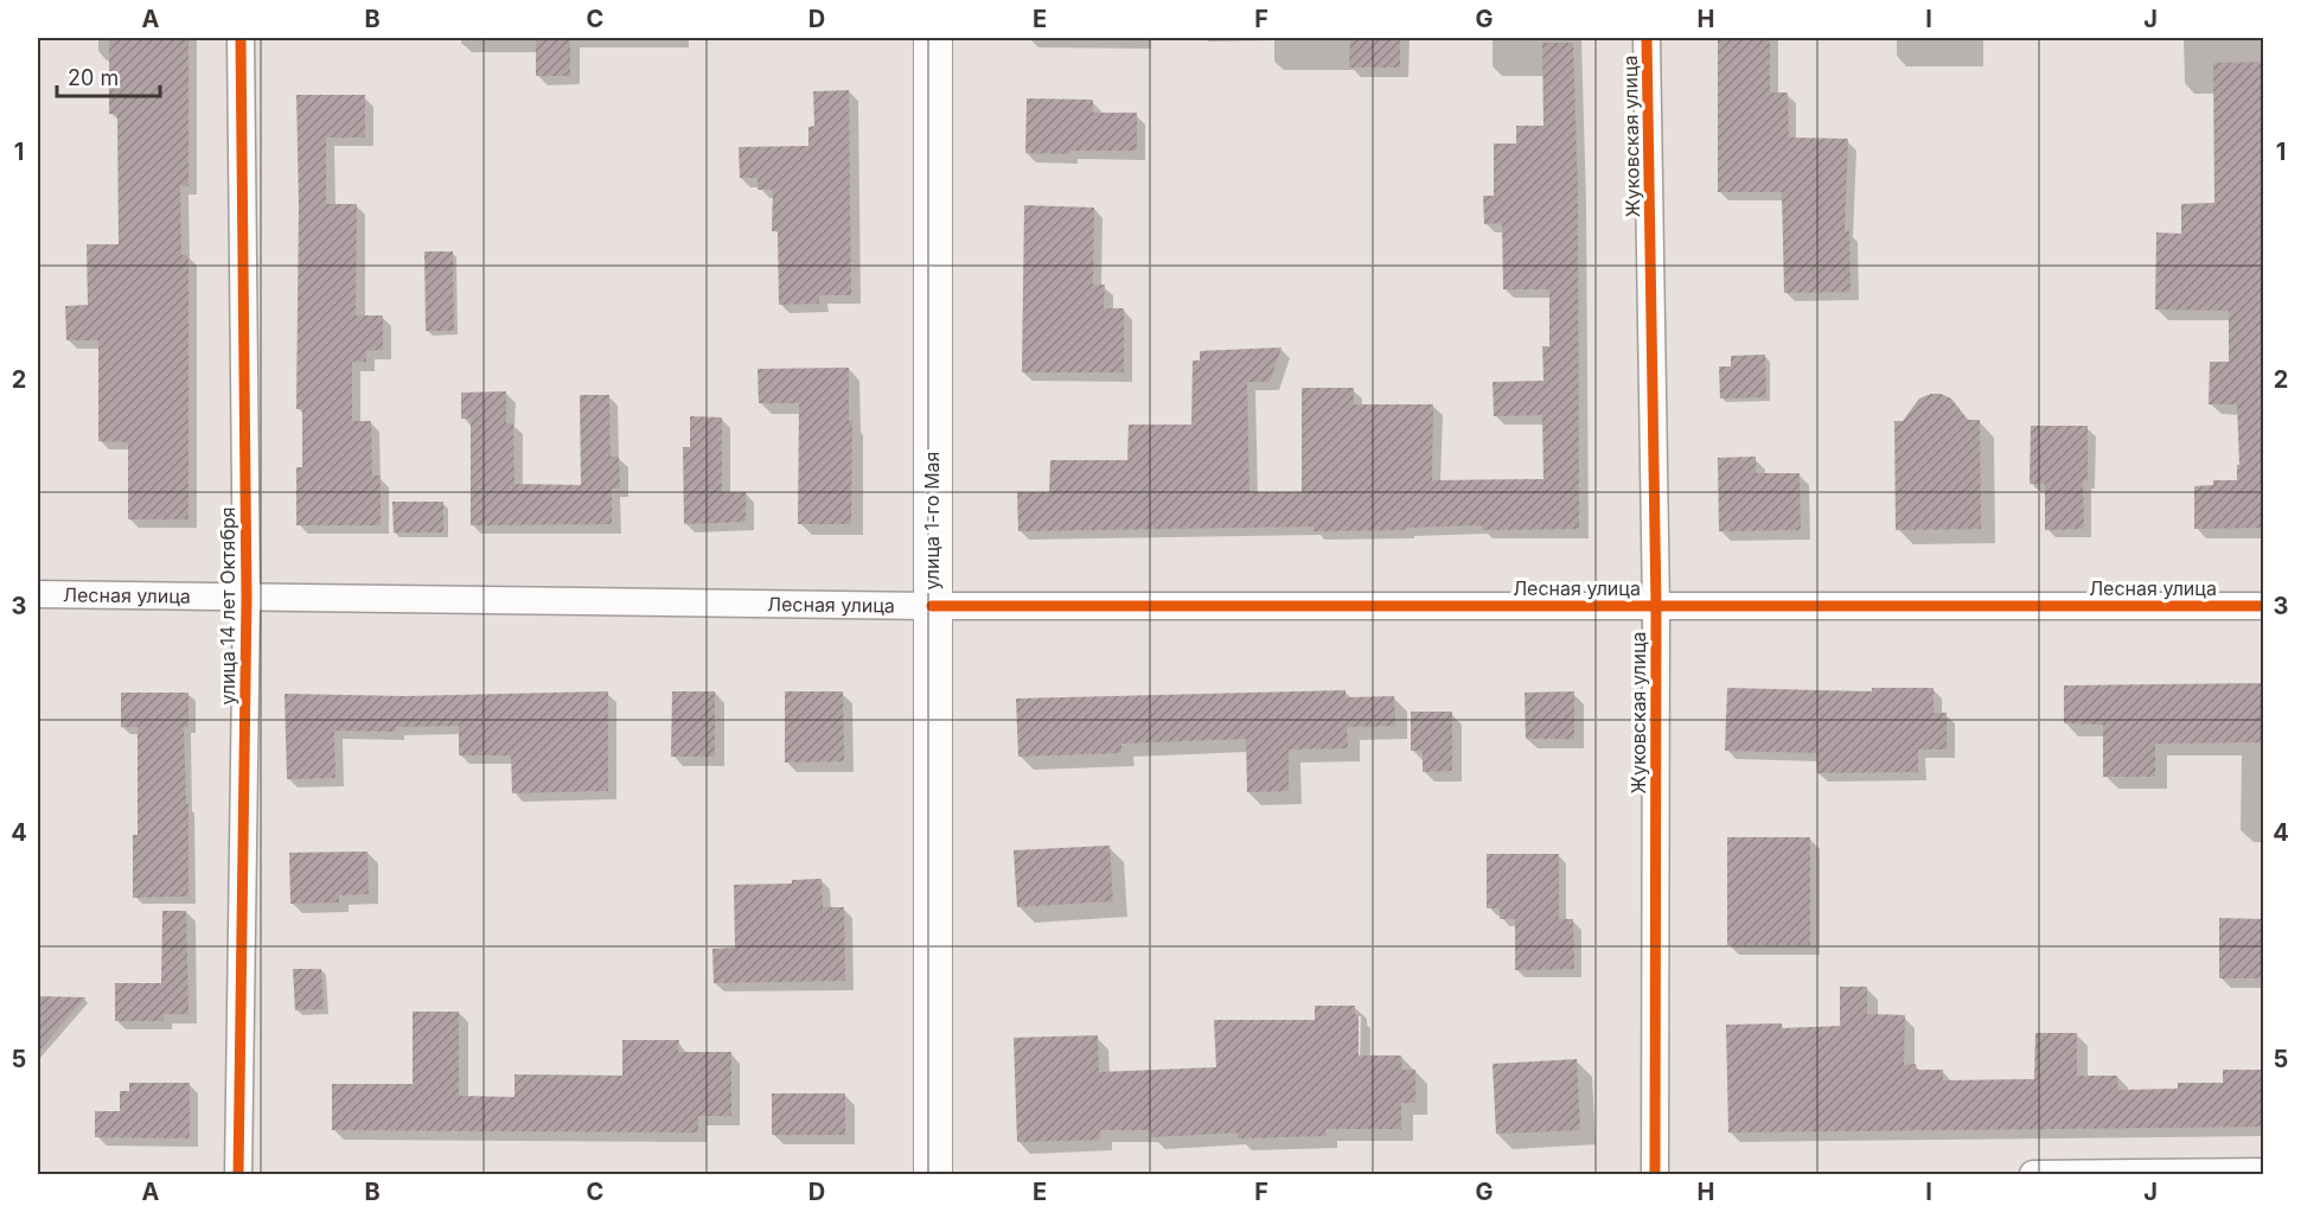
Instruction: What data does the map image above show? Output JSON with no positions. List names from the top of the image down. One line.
{"streets":{"main road":["улица 1-го Мая"],"street":["Жуковская улица","Лесная улица","улица 14 лет Октября"]},"crossings":[["Жуковская улица","Лесная улица"],["улица 1-го Мая","Лесная улица"],["Лесная улица","улица 14 лет Октября"]],"scale_bar":"20 m","grid":{"columns":["A","B","C","D","E","F","G","H","I","J"],"rows":["1","2","3","4","5"]}}
